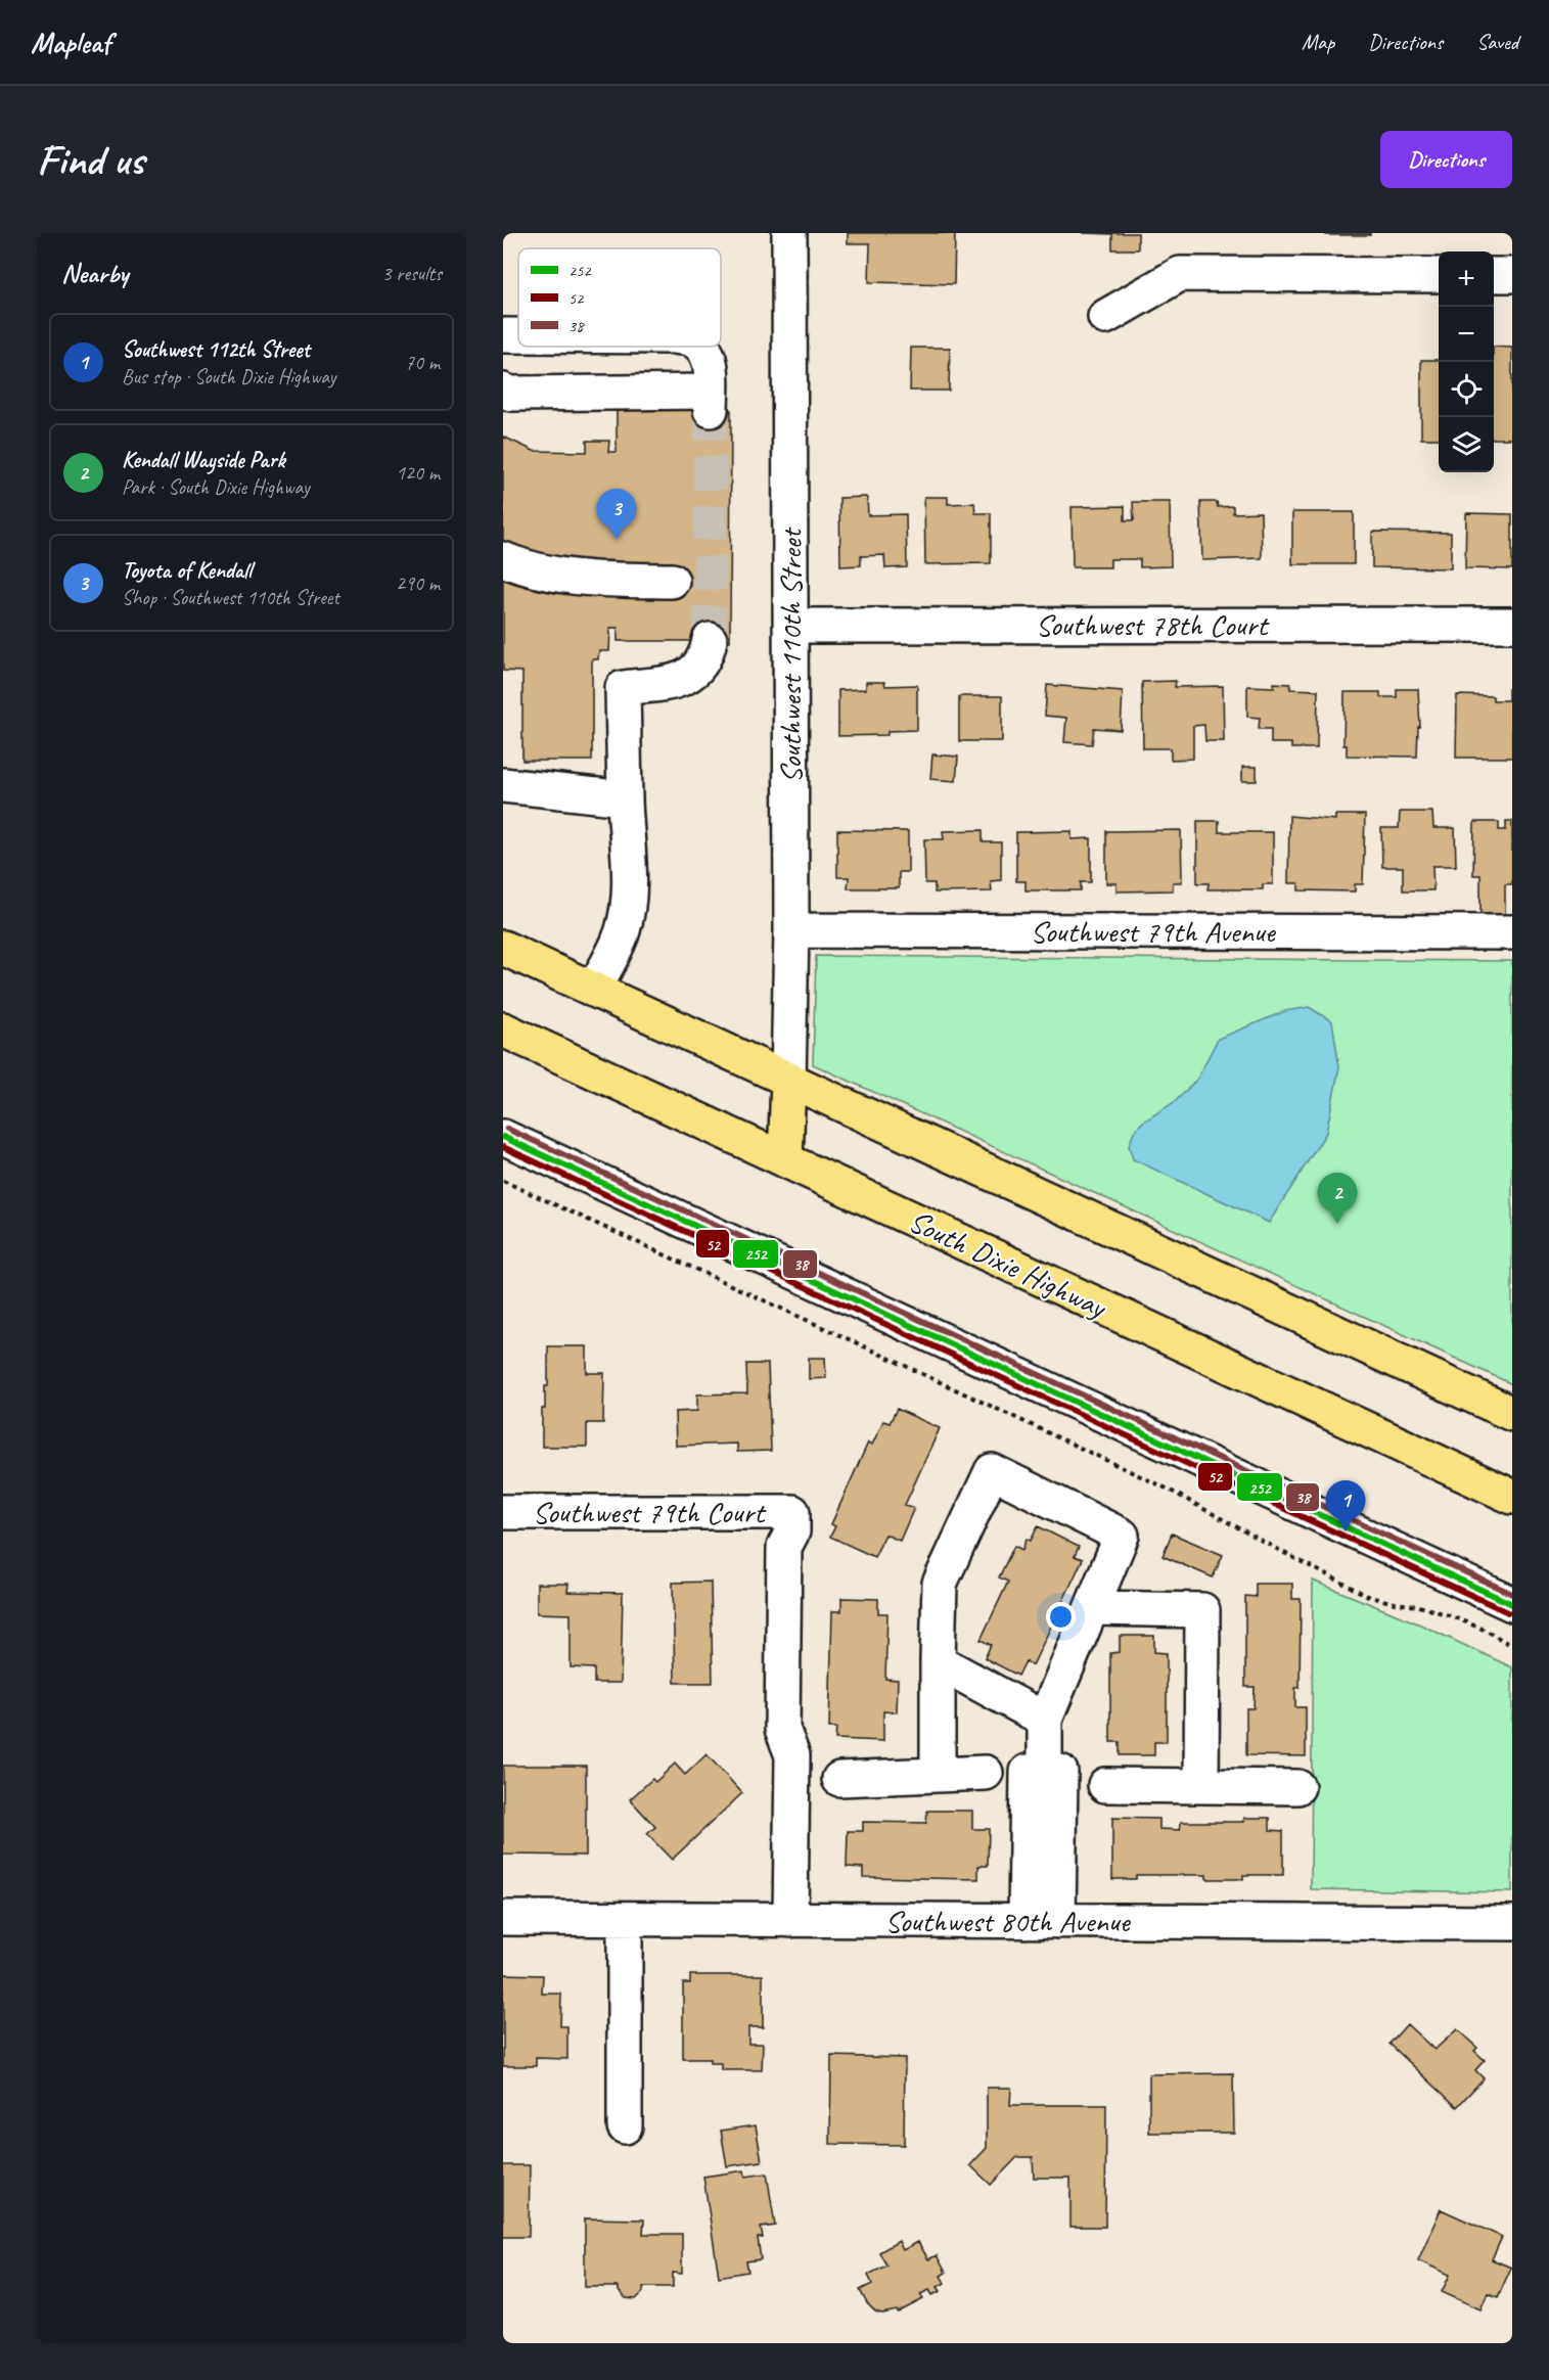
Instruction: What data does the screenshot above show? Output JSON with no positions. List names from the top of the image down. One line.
{"streets":{"highway":["South Dixie Highway"],"street":["Southwest 78th Court","Southwest 110th Street","Southwest 79th Avenue","Southwest 79th Court","Southwest 80th Avenue"]},"crossings":[["Southwest 78th Court","Southwest 110th Street"],["Southwest 110th Street","Southwest 79th Avenue"],["Southwest 79th Court","Southwest 80th Avenue"]],"lines":["transit line 38","transit line 252","transit line 52"],"legend":["252","52","38"],"page":{"header":"Mapleaf","nav":["Map","Directions","Saved"],"buttons":"Directions","title":"Find us","heading":["Nearby","3 results"],"map_buttons":["+","−"],"list":[{"mark":"1","name":"Southwest 112th Street","note":"Bus stop · South Dixie Highway","value":"70 m"},{"mark":"2","name":"Kendall Wayside Park","note":"Park · South Dixie Highway","value":"120 m"},{"mark":"3","name":"Toyota of Kendall","note":"Shop · Southwest 110th Street","value":"290 m"}],"pins":["3","2","1"]}}
